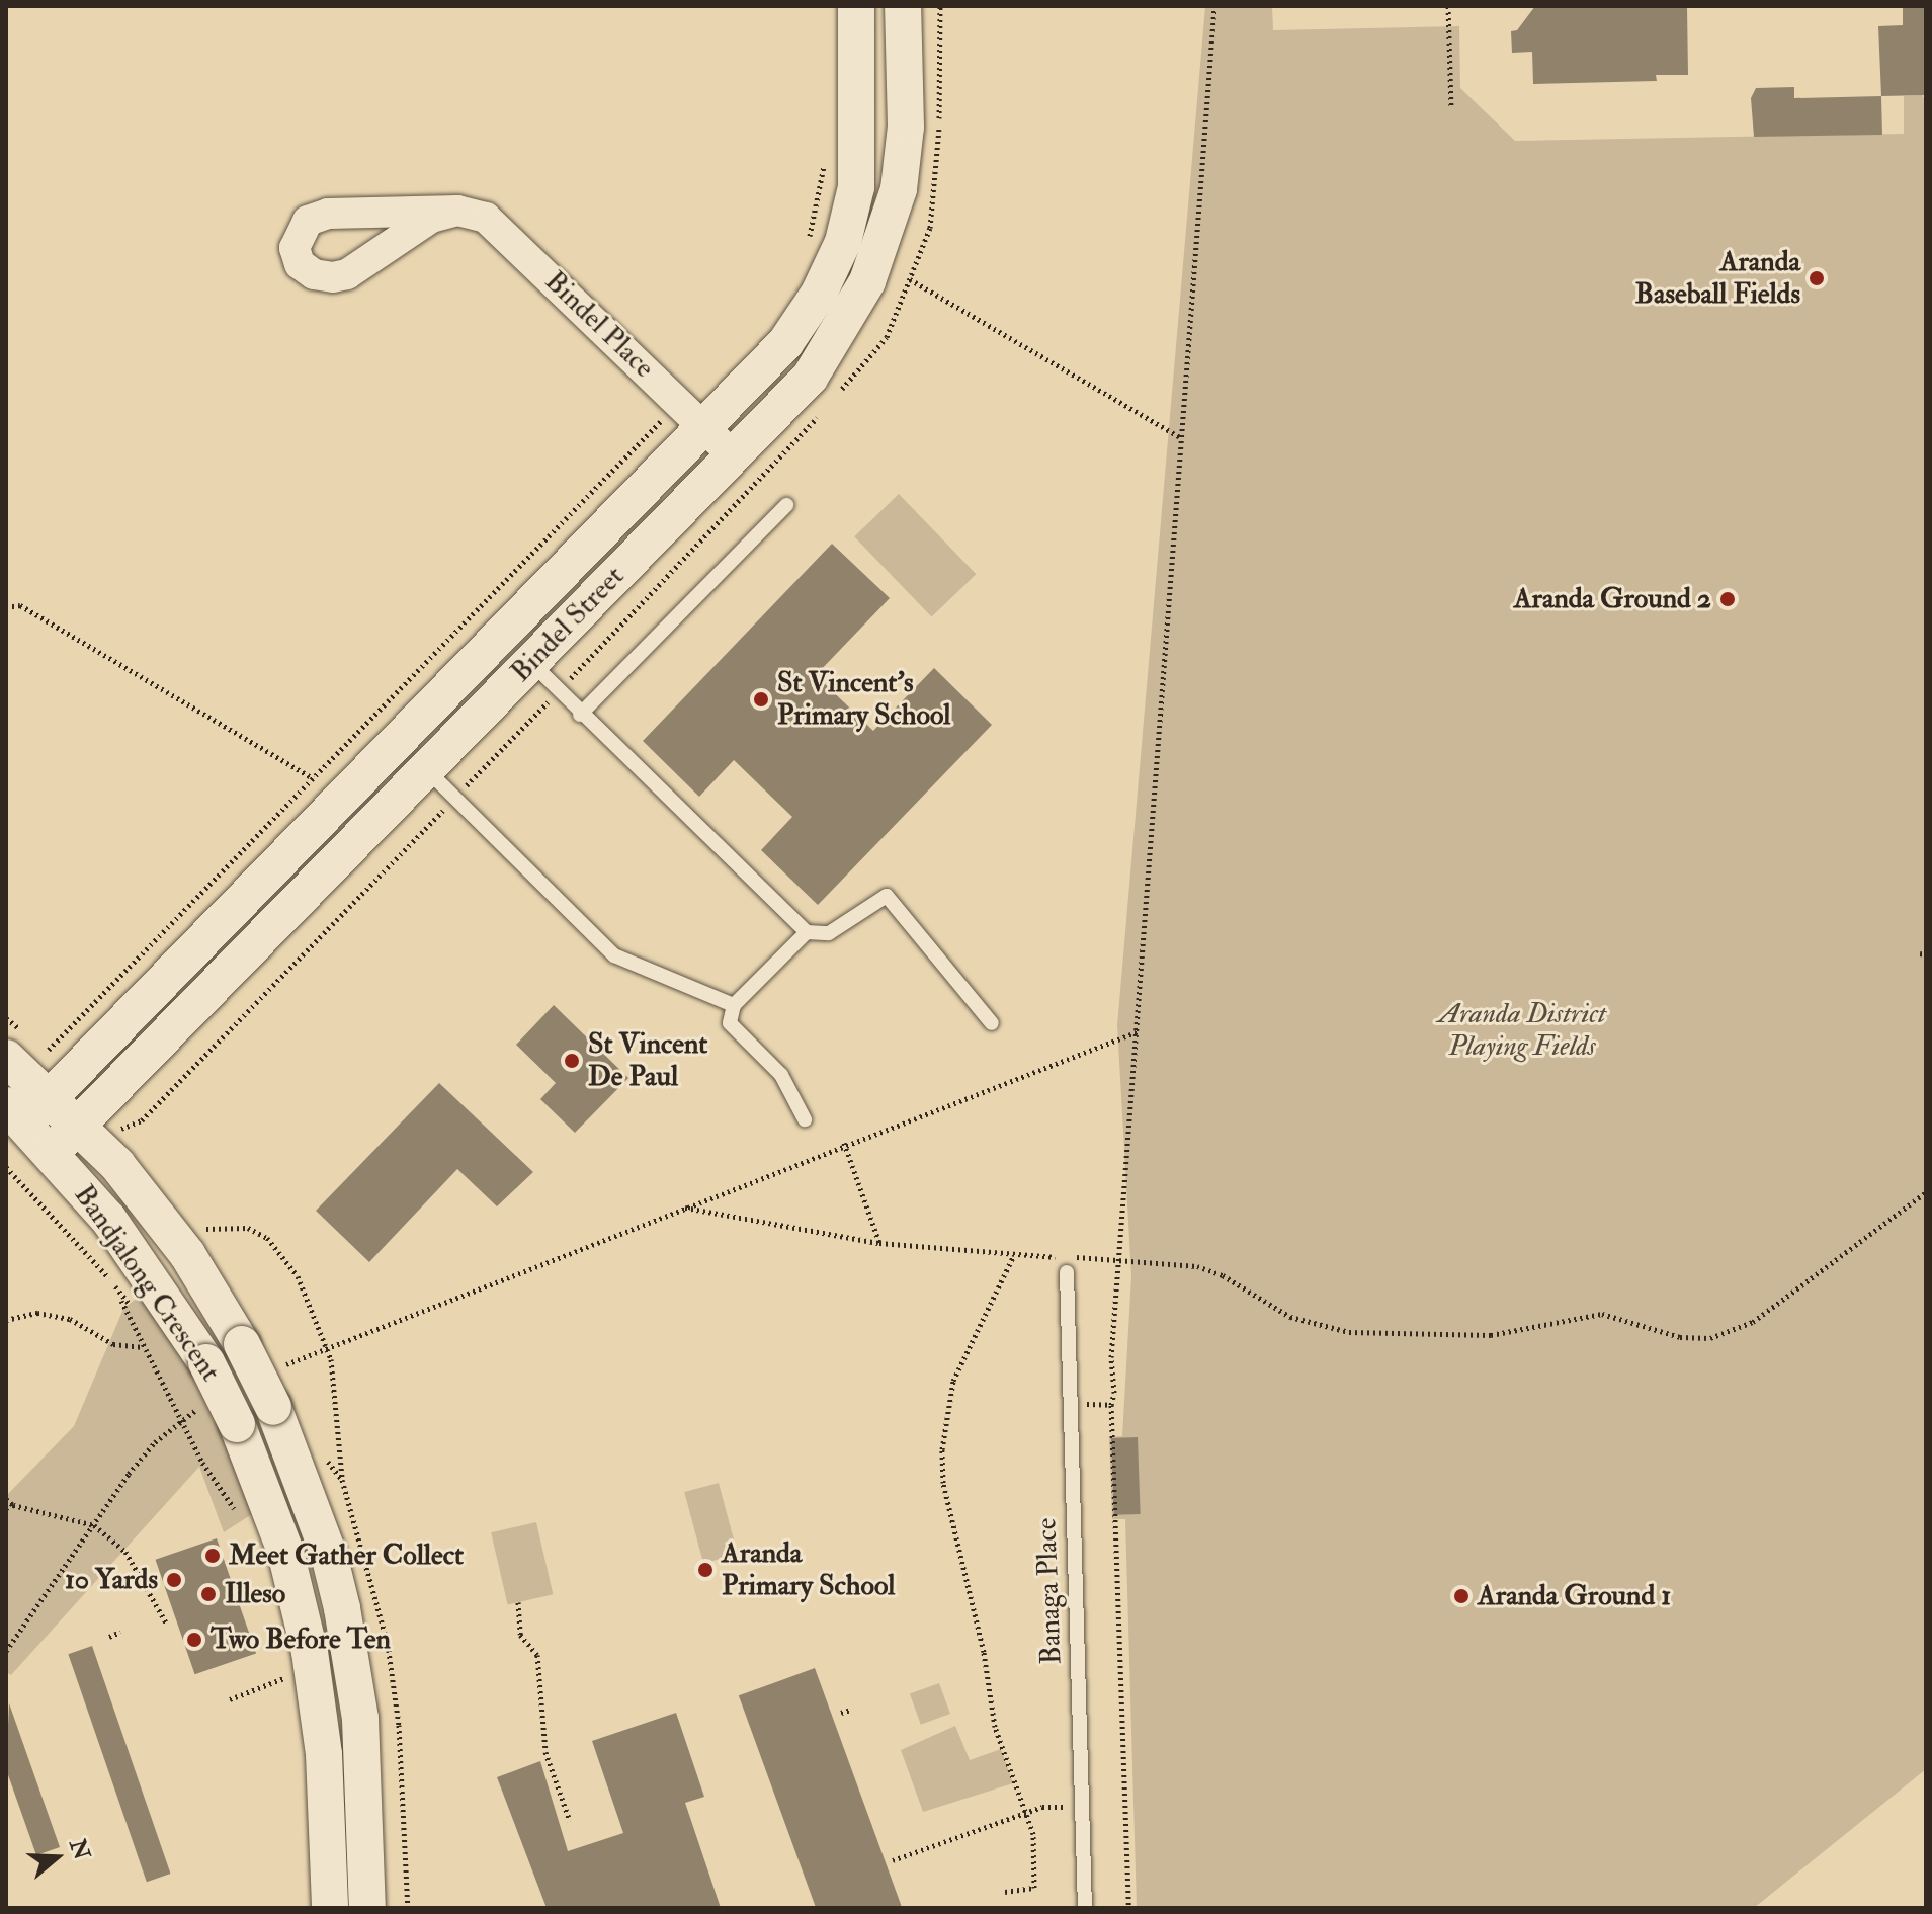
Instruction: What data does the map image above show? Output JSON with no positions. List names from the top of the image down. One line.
{"streets":{"street":["Bindel Place","Bindel Street","Bandjalong Crescent"],"lane":["Banaga Place"]},"crossings":[["Bindel Place","Bindel Street"],["Bindel Street","Bandjalong Crescent"]],"parks":["Aranda District Playing Fields"],"places":["Aranda Baseball Fields","Aranda Ground 2","St Vincent's Primary School","St Vincent De Paul","Meet Gather Collect","Aranda Primary School","10 Yards","Illeso","Aranda Ground 1","Two Before Ten"],"north":"right"}
